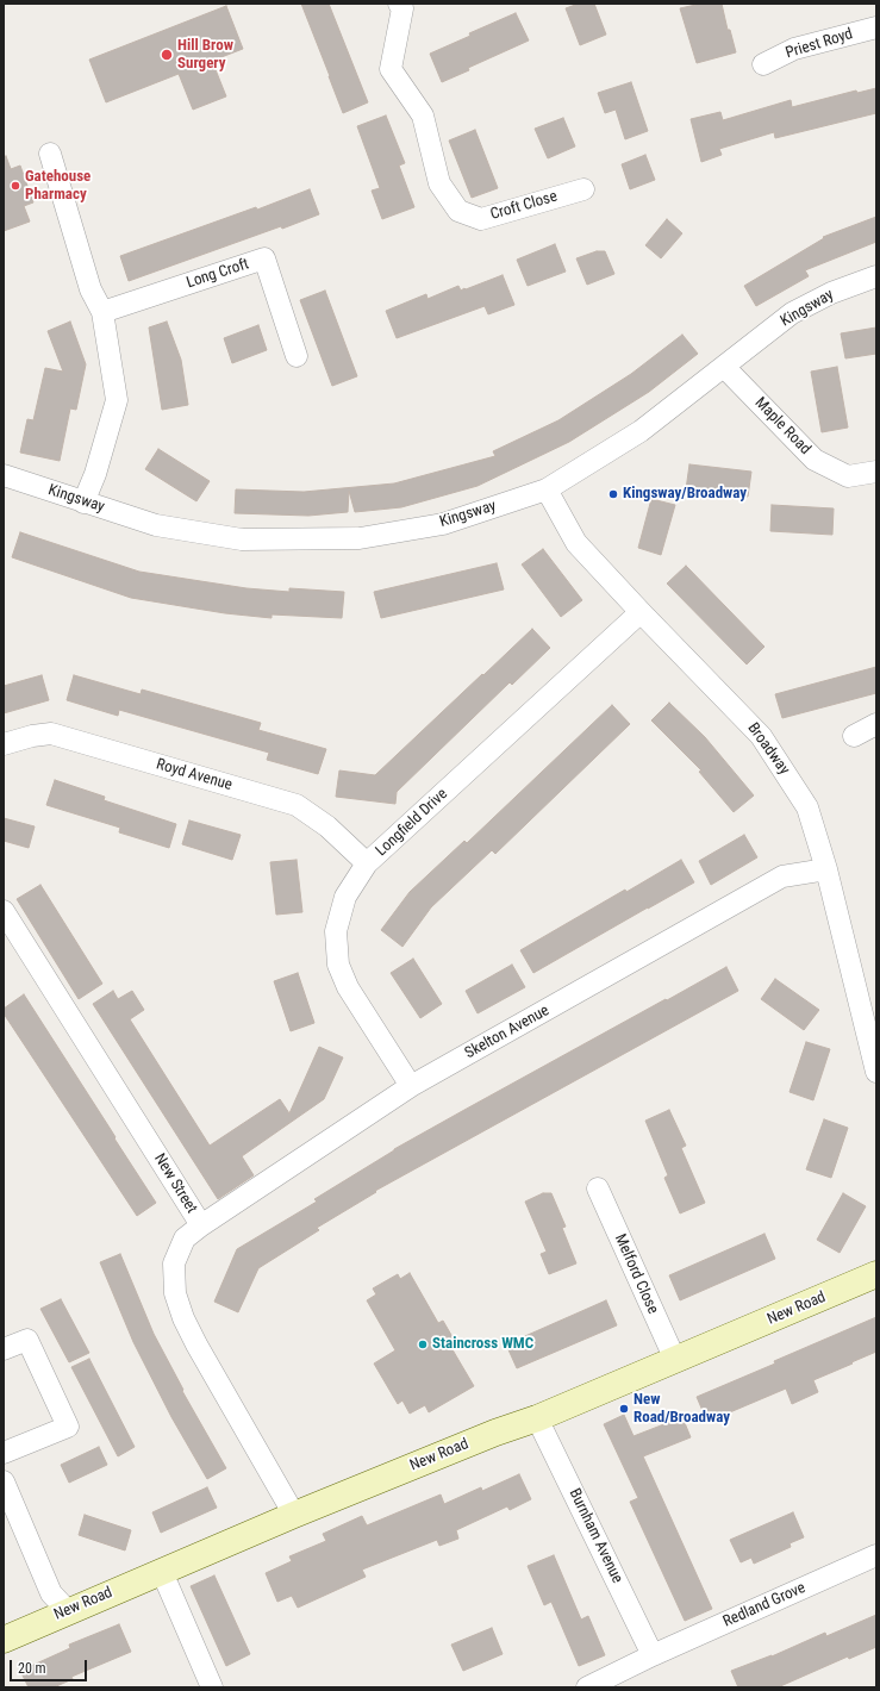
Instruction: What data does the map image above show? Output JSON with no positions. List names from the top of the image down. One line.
{"streets":{"street":["Priest Royd","Croft Close","Long Croft","Kingsway","Maple Road","Broadway","Royd Avenue","Longfield Drive","Skelton Avenue","New Street","Melford Close","New Road","Burnham Avenue","Redland Grove"]},"crossings":[["Kingsway","Maple Road"],["Kingsway","Broadway"],["Broadway","Longfield Drive"],["Broadway","Skelton Avenue"],["Royd Avenue","Longfield Drive"],["Longfield Drive","Skelton Avenue"],["Skelton Avenue","New Street"],["New Street","New Road"],["Melford Close","New Road"],["New Road","Burnham Avenue"],["Burnham Avenue","Redland Grove"]],"places":["Hill Brow Surgery","Gatehouse Pharmacy","Kingsway/Broadway","Staincross WMC","New Road/Broadway"],"scale_bar":"20 m"}
